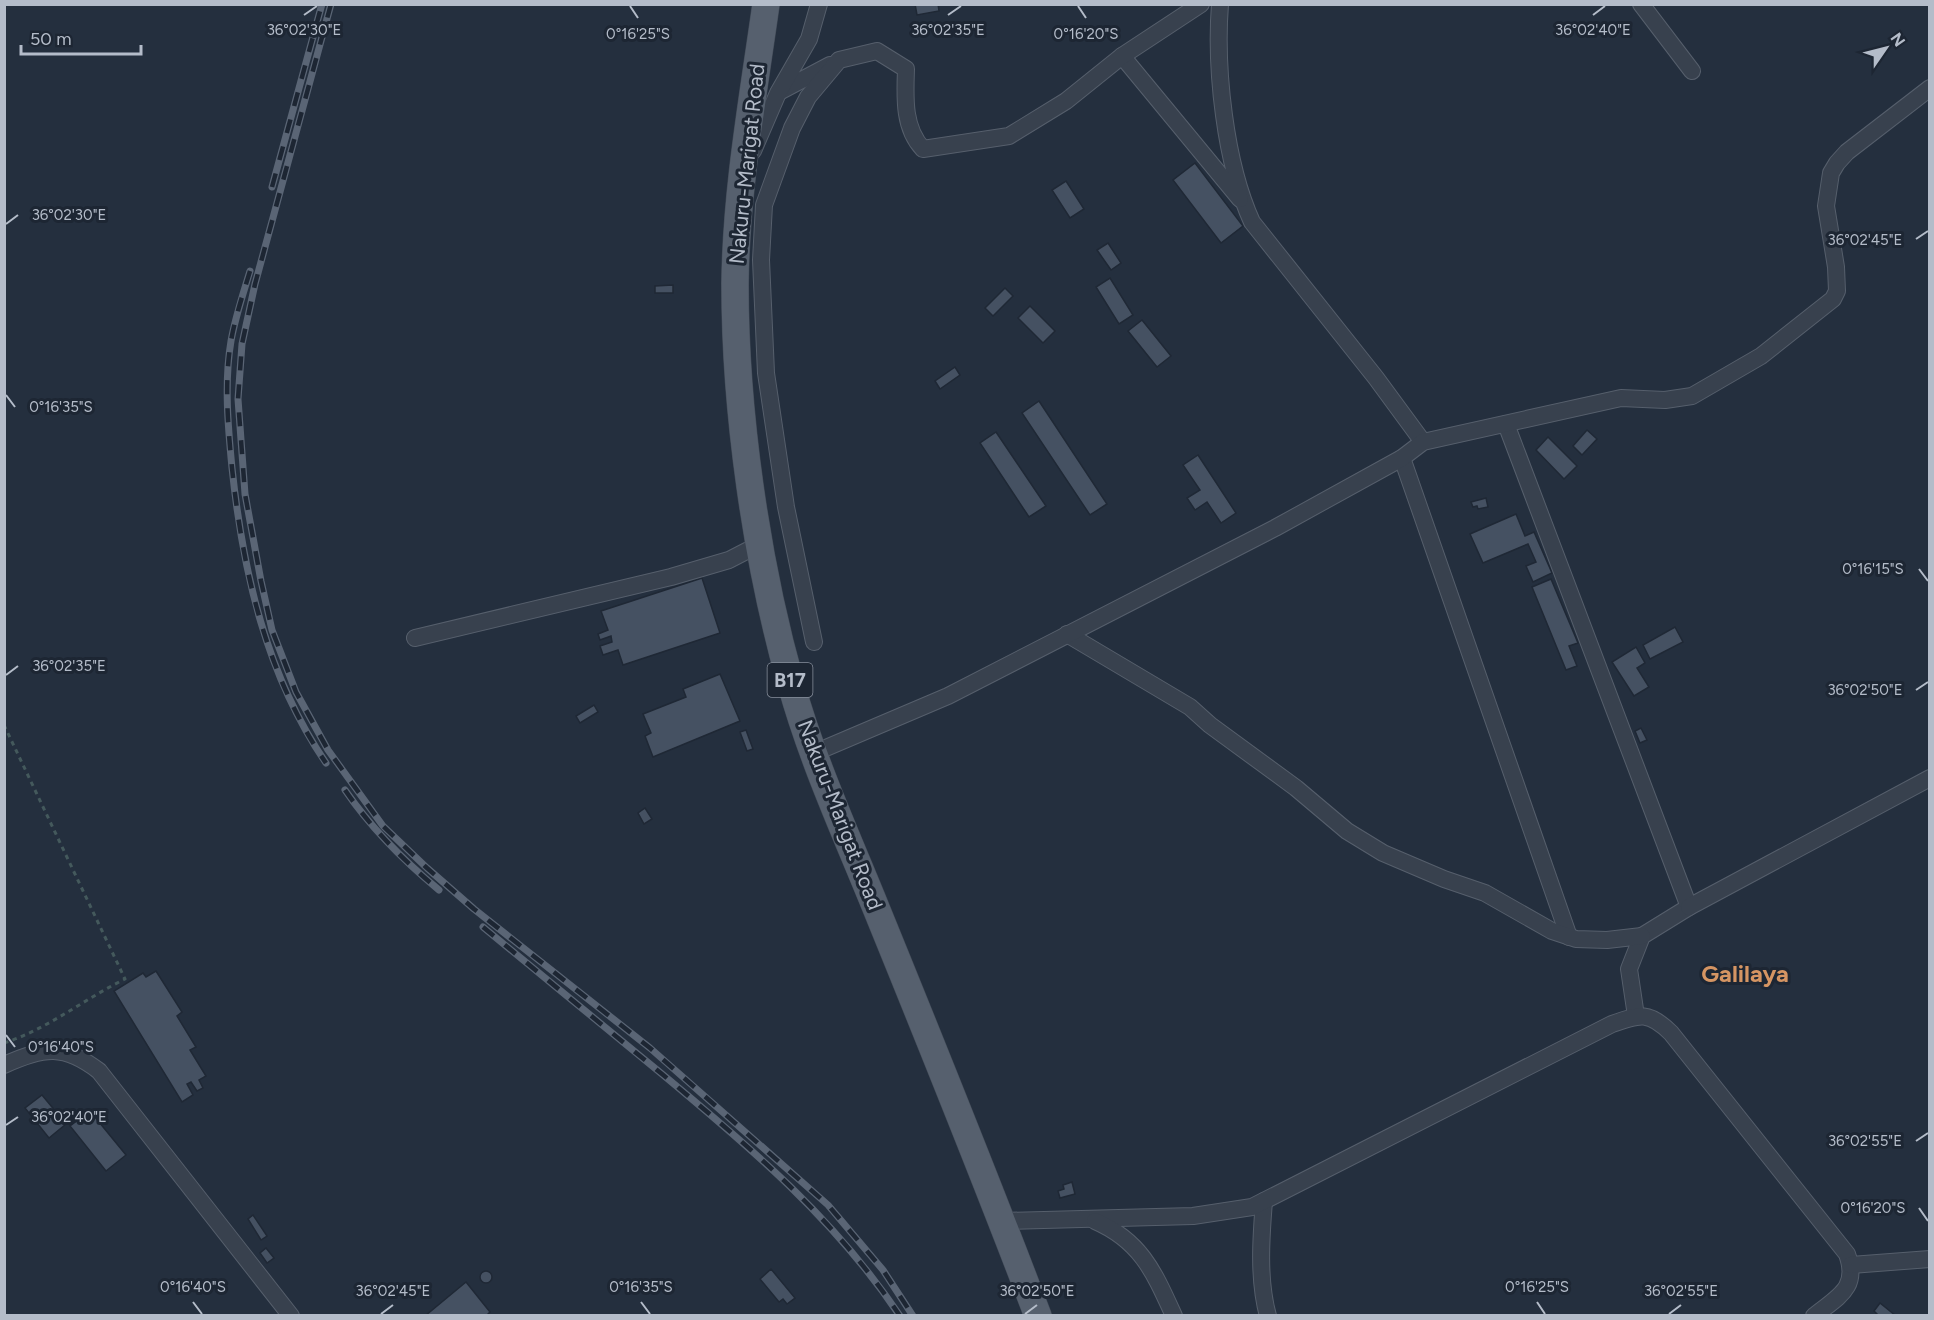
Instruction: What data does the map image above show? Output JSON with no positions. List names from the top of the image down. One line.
{"streets":{"main road":["Nakuru-Marigat Road","B17"]},"districts":["Galilaya"],"scale_bar":"50 m","north":"top right","coordinates":["36°02'30\"E","36°02'35\"E","36°02'40\"E","0°16'25\"S","0°16'20\"S","36°02'45\"E","0°16'35\"S","0°16'15\"S","36°02'50\"E","0°16'40\"S","36°02'55\"E"]}
